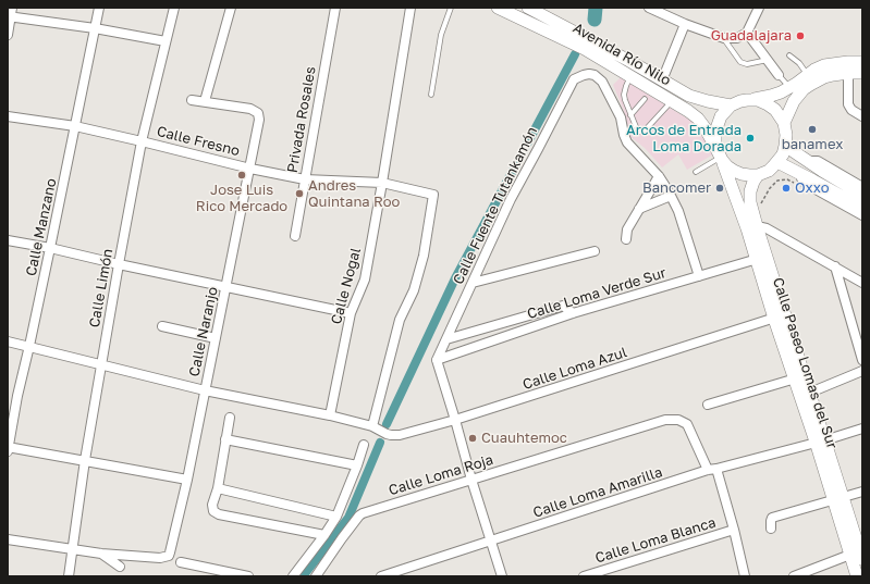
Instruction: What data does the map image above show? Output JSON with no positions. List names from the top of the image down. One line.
{"streets":{"main road":["Avenida Río Nilo","Calle Paseo Lomas del Sur"],"street":["Privada Rosales","Calle Fresno","Calle Fuente Tutankamón","Calle Manzano","Calle Nogal","Calle Limón","Calle Loma Verde Sur","Calle Naranjo","Calle Loma Azul","Calle Loma Roja","Calle Loma Amarilla","Calle Loma Blanca"]},"crossings":[["Avenida Río Nilo","Calle Paseo Lomas del Sur"],["Privada Rosales","Calle Fresno"],["Calle Fresno","Calle Manzano"],["Calle Fresno","Calle Nogal"],["Calle Fresno","Calle Limón"],["Calle Fresno","Calle Naranjo"],["Calle Fresno","Calle Loma Azul"],["Calle Fuente Tutankamón","Calle Loma Verde Sur"],["Calle Manzano","Calle Loma Azul"],["Calle Nogal","Calle Loma Azul"],["Calle Limón","Calle Loma Azul"],["Calle Loma Verde Sur","Calle Paseo Lomas del Sur"],["Calle Naranjo","Calle Loma Azul"],["Calle Paseo Lomas del Sur","Calle Loma Azul"],["Calle Paseo Lomas del Sur","Calle Loma Amarilla"],["Calle Loma Roja","Calle Loma Amarilla"]],"places":["Guadalajara","banamex","Arcos de Entrada Loma Dorada","Jose Luis Rico Mercado","Bancomer","Oxxo","Andres Quintana Roo","Cuauhtemoc"]}
